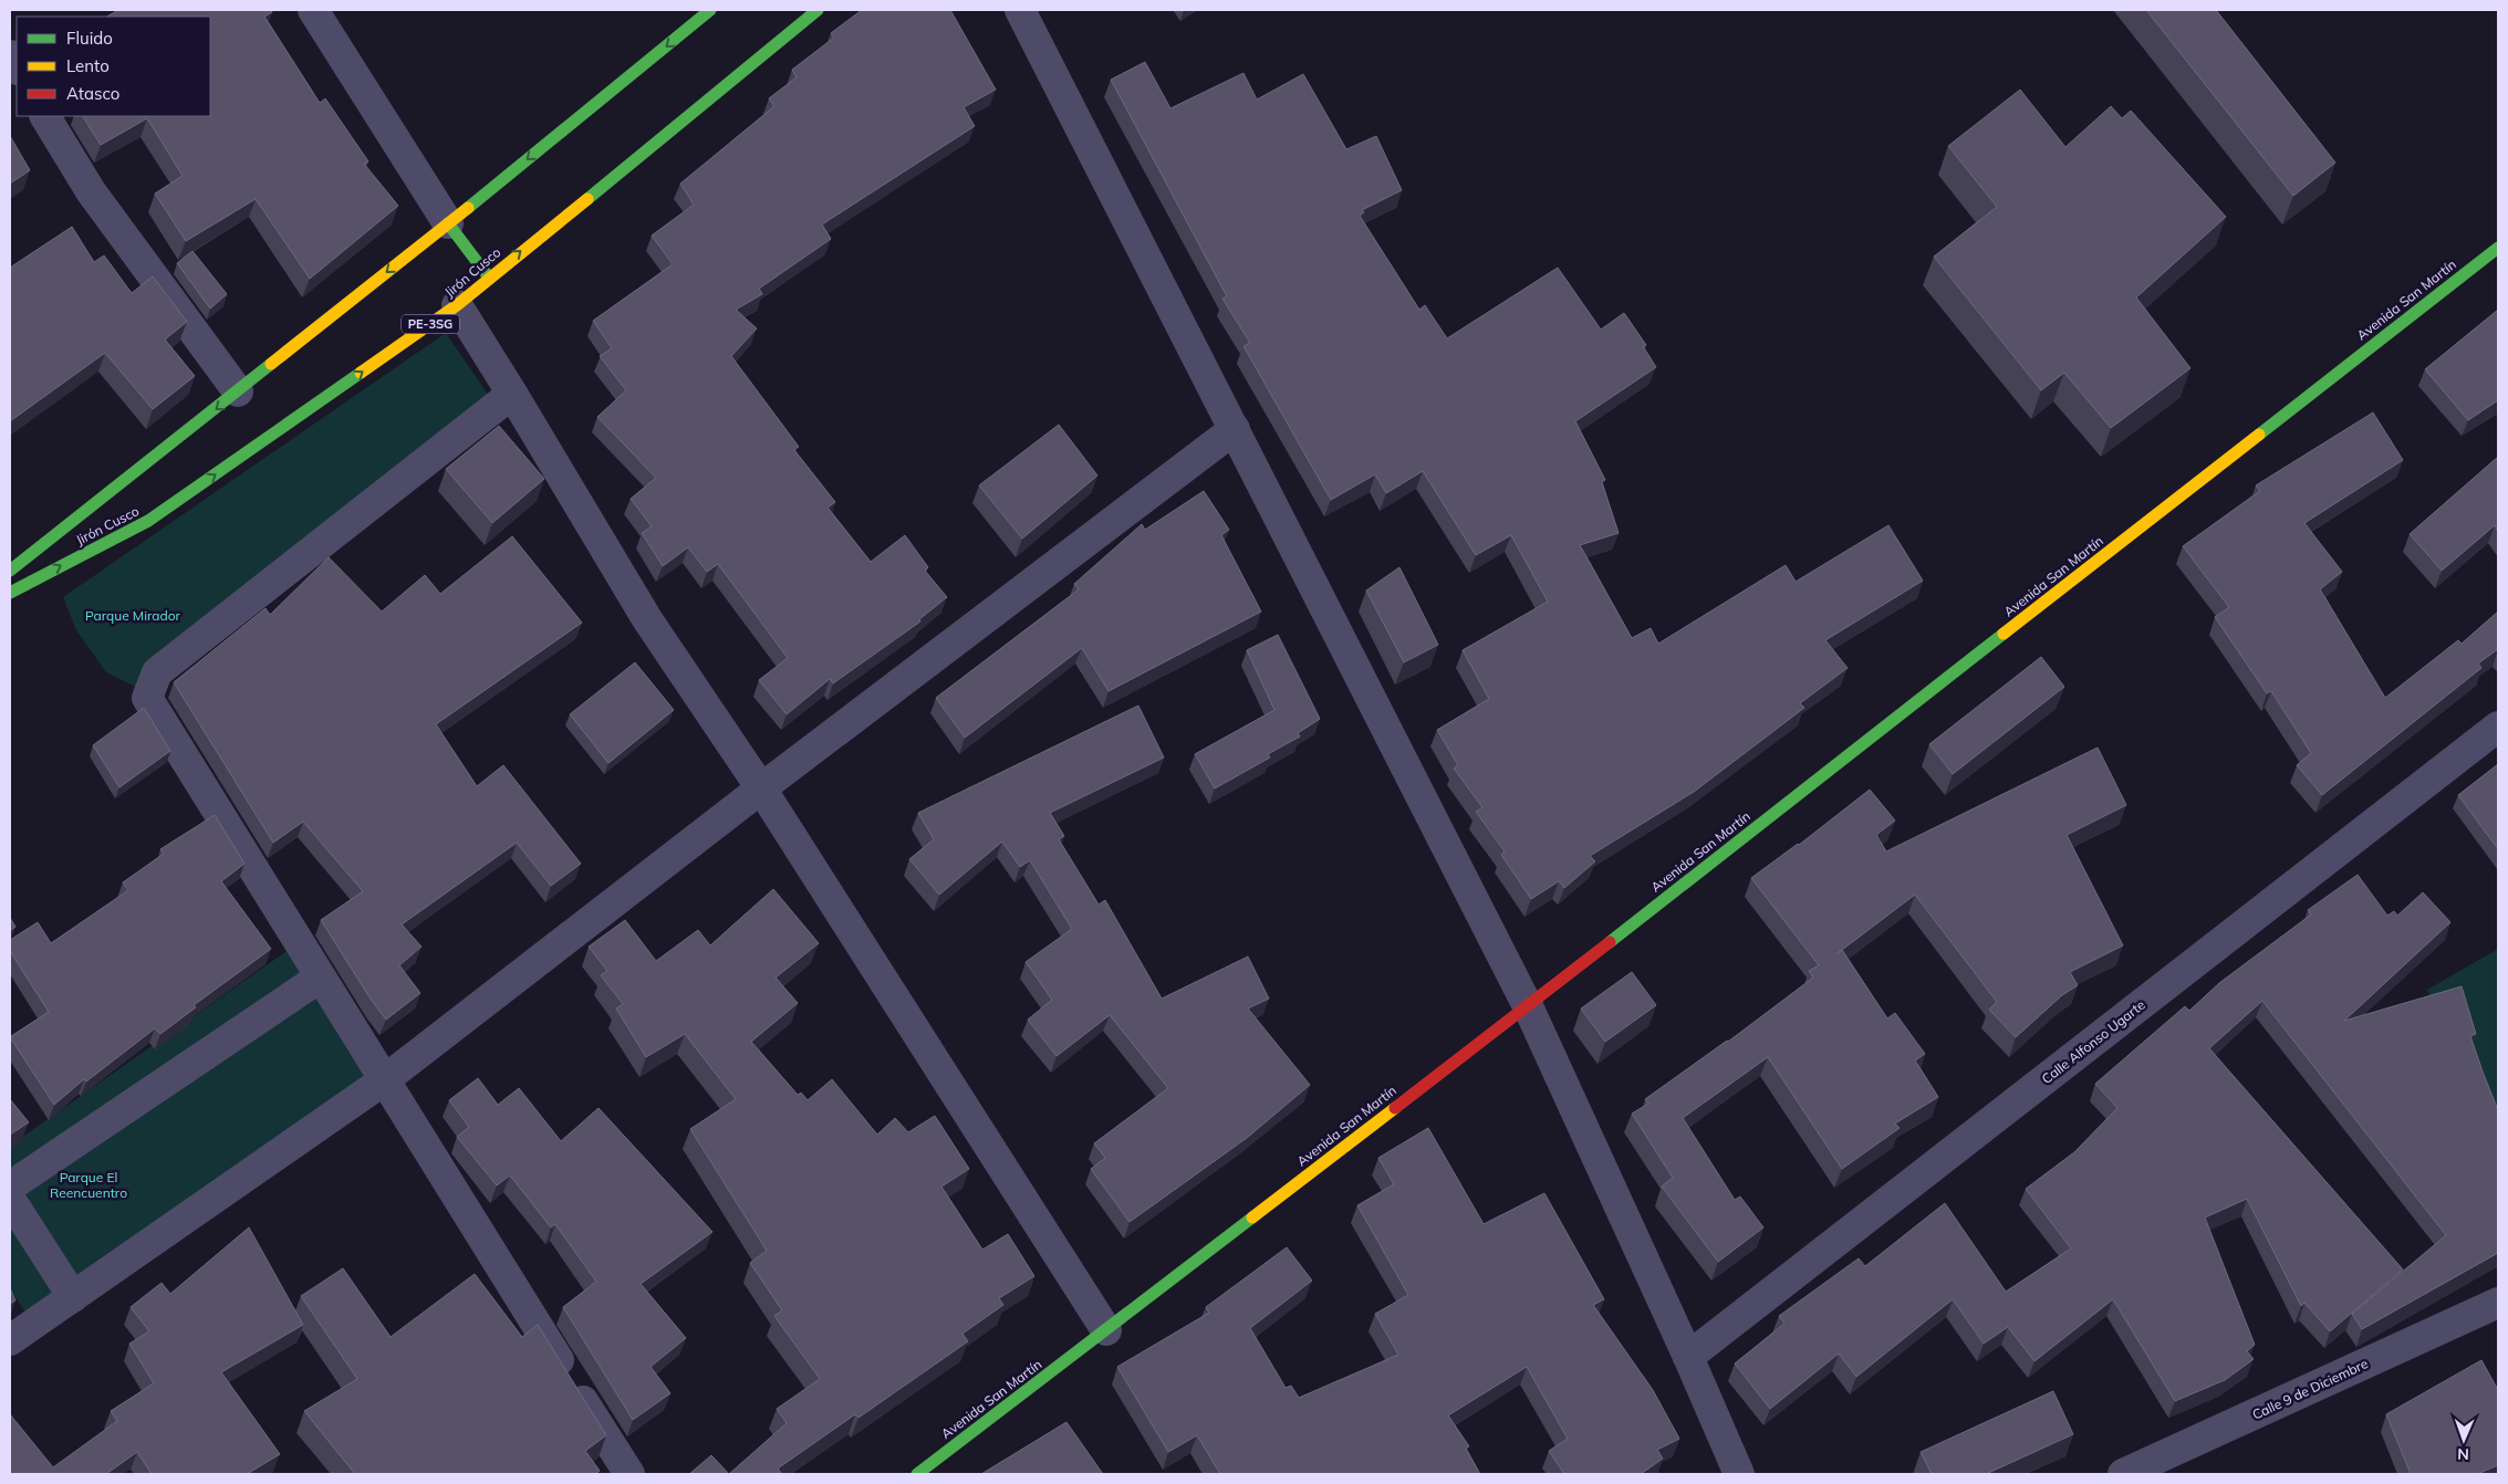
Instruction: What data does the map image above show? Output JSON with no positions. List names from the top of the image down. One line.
{"streets":{"main road":["Jirón Cusco","Avenida San Martín","PE-3SG"],"street":["Calle Alfonso Ugarte","Calle 9 de Diciembre"]},"parks":["Parque Mirador","Parque El Reencuentro"],"legend":["Fluido","Lento","Atasco"],"north":"bottom"}
